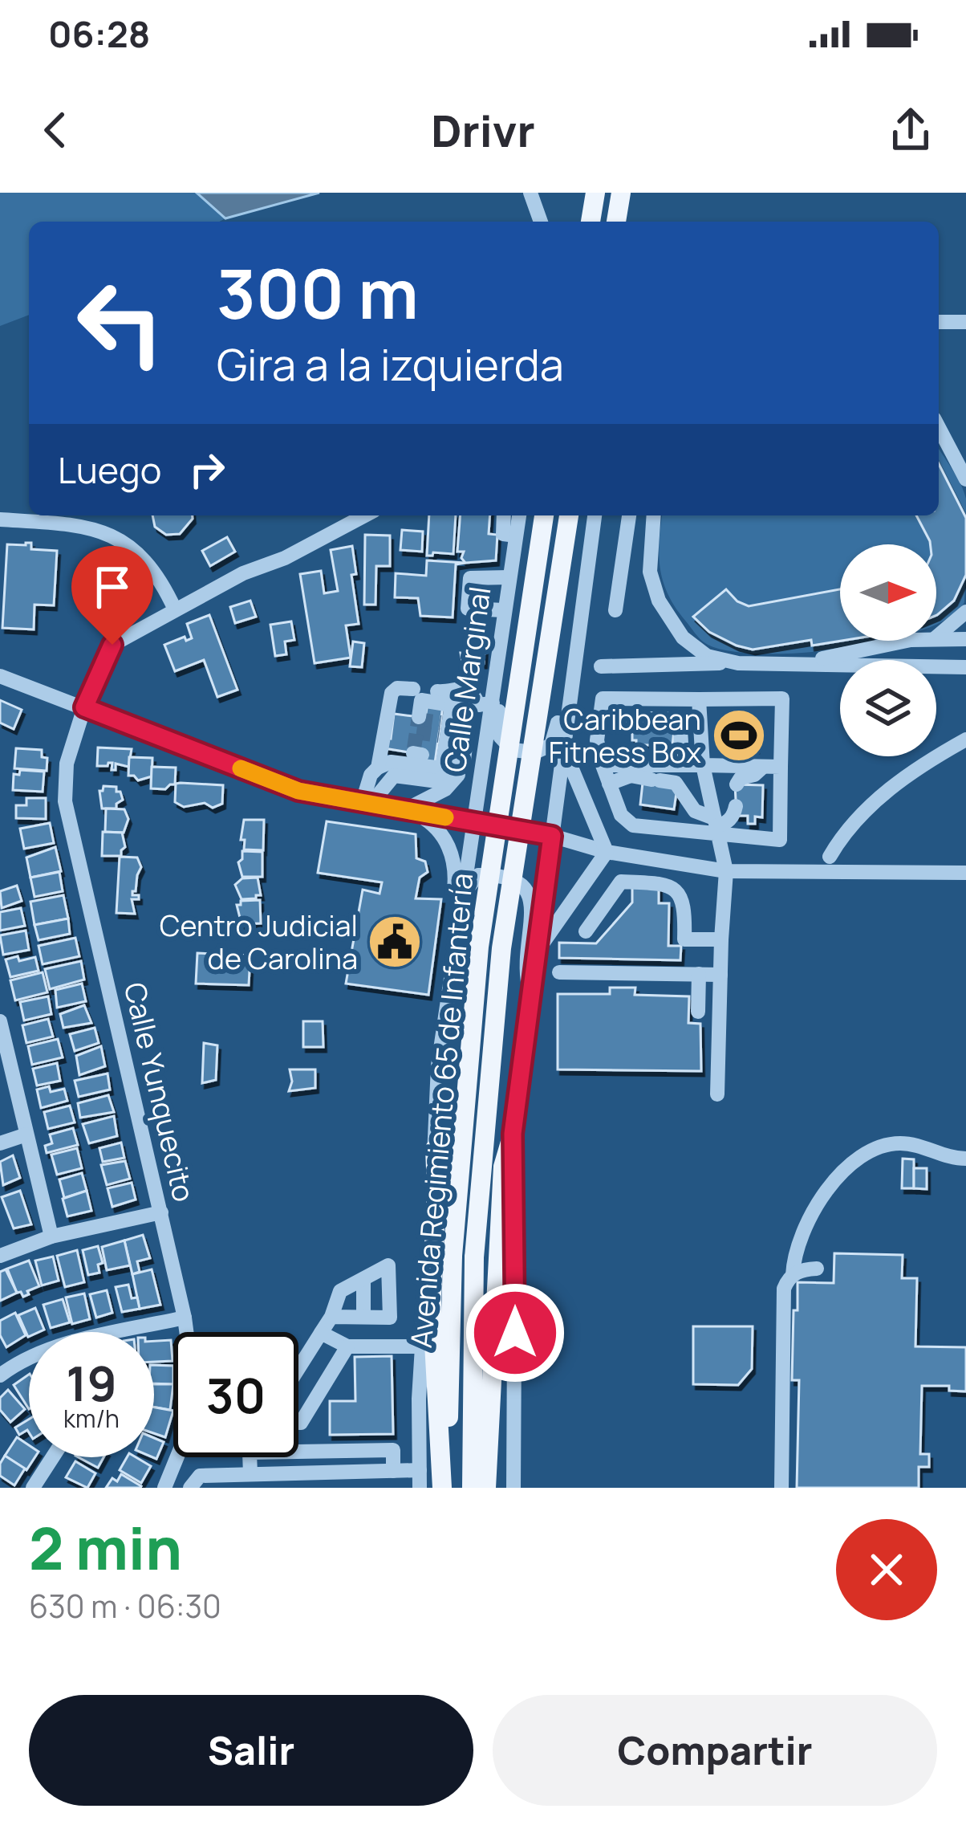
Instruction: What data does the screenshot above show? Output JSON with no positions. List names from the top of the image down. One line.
{"streets":{"main road":["Avenida Regimiento 65 de Infantería"],"street":["Calle Marginal","Calle Yunquecito"]},"places":{"sports":["Caribbean Fitness Box"],"public building":["Centro Judicial de Carolina"]},"north":"right","page":{"status":"06:28","header":"Drivr","turn":["300 m","Gira a la izquierda"],"then":"Luego","speed":"19 km/h","limit":"30","heading":["2 min","630 m · 06:30"],"buttons":["Salir","Compartir"]}}
